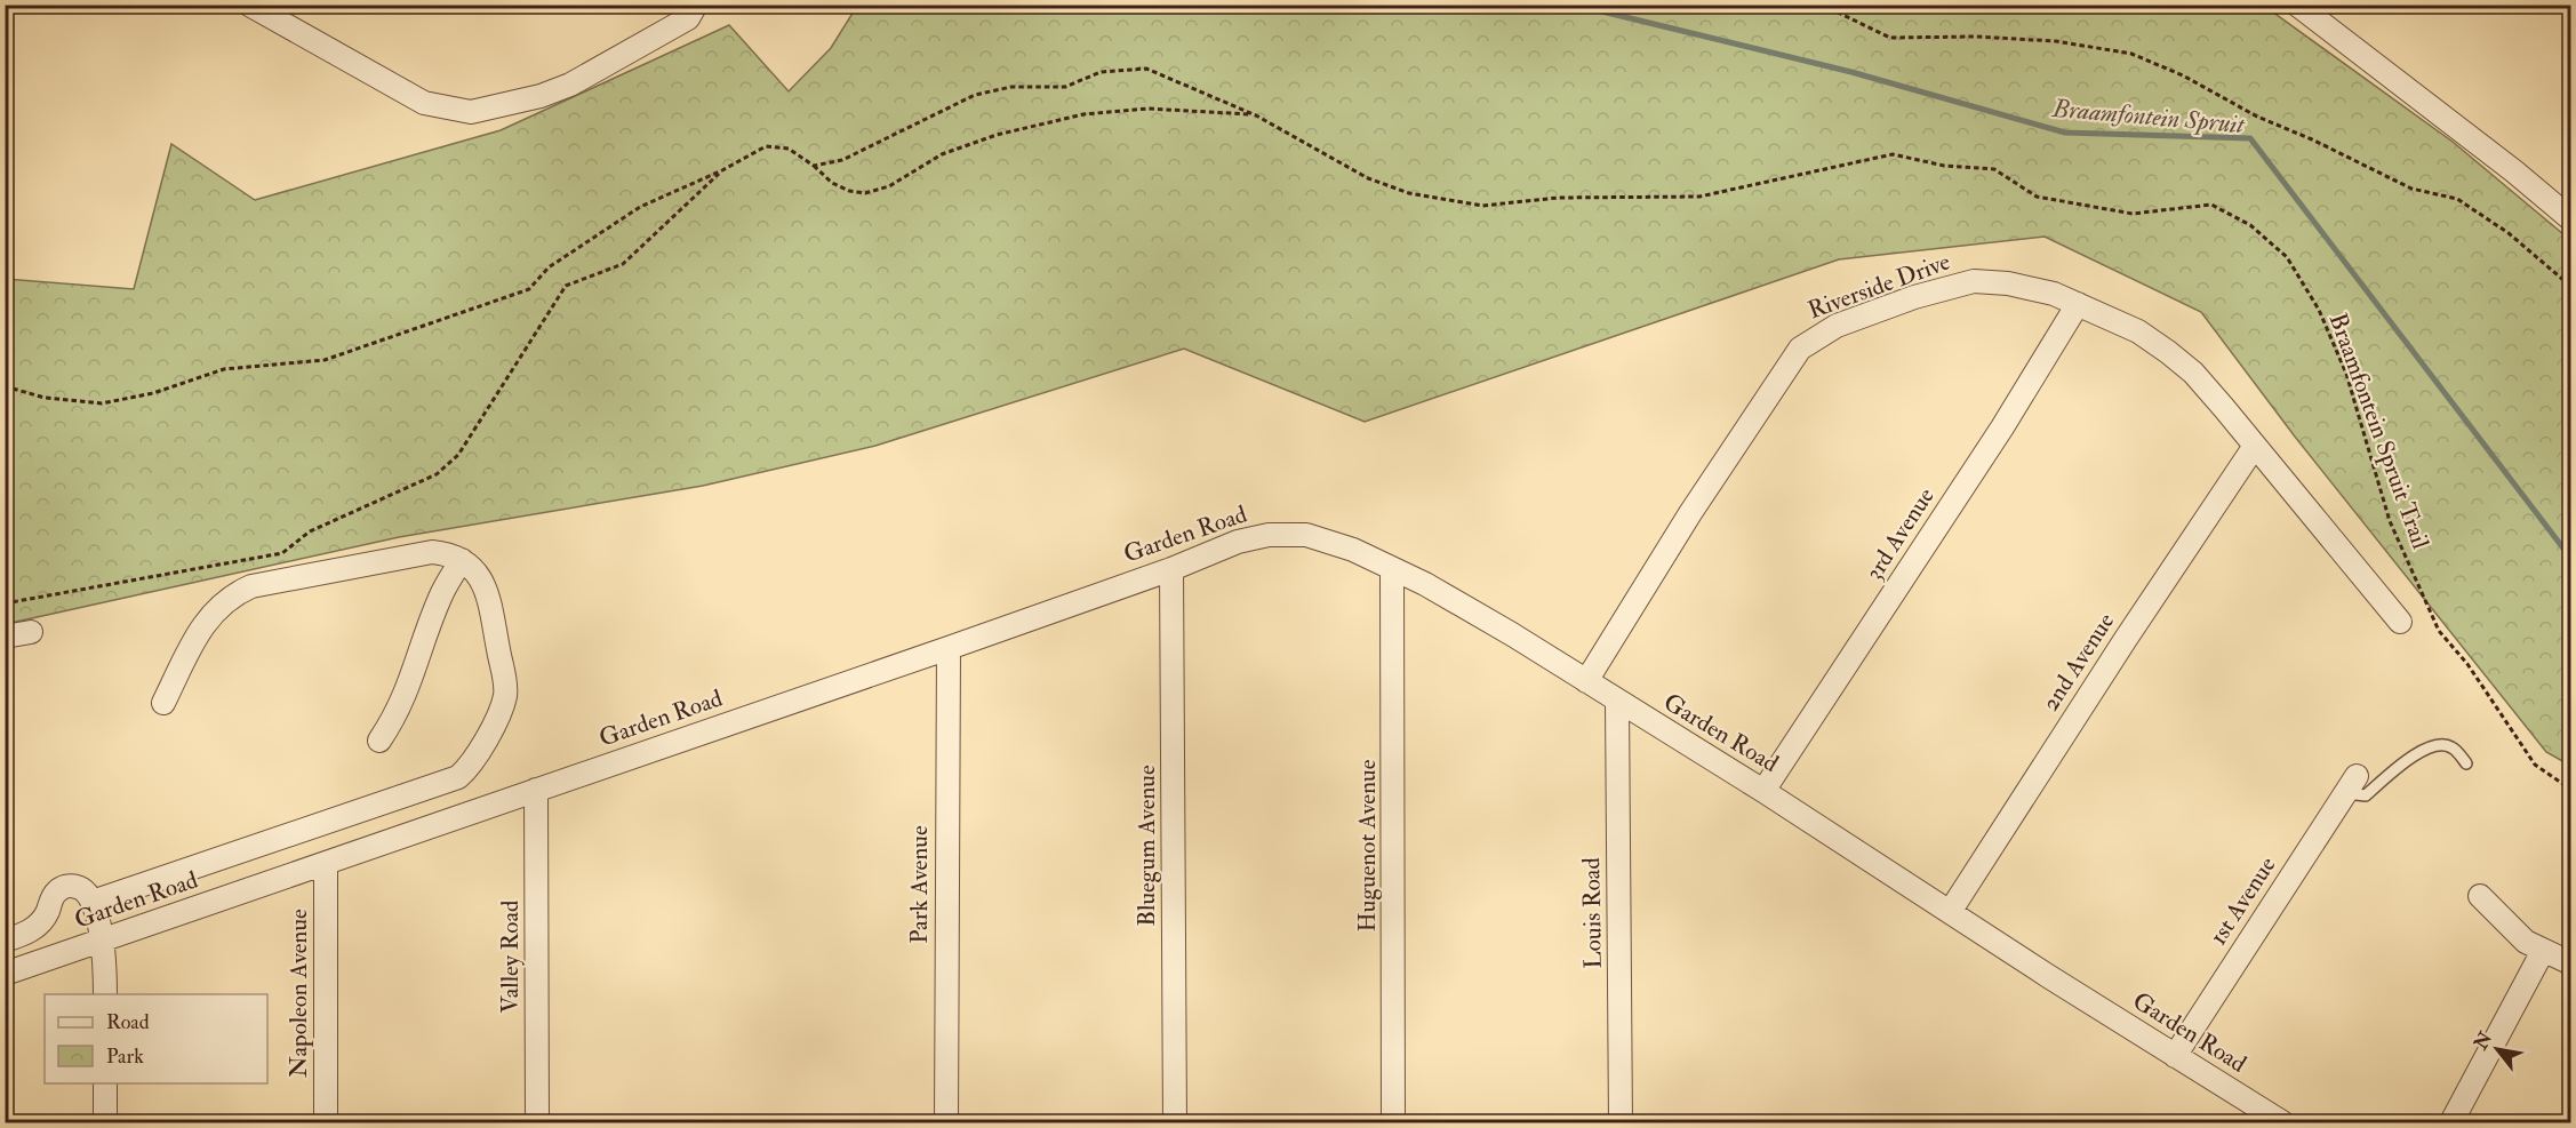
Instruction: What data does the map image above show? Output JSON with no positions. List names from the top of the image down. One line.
{"streets":{"street":["Riverside Drive","Garden Road","3rd Avenue","2nd Avenue","Bluegum Avenue","Huguenot Avenue","Park Avenue","1st Avenue","Louis Road","Valley Road","Napoleon Avenue"],"path":["Braamfontein Spruit Trail"]},"crossings":[["Riverside Drive","Garden Road"],["Riverside Drive","3rd Avenue"],["Riverside Drive","2nd Avenue"],["Garden Road","3rd Avenue"],["Garden Road","2nd Avenue"],["Garden Road","Bluegum Avenue"],["Garden Road","Huguenot Avenue"],["Garden Road","Park Avenue"],["Garden Road","1st Avenue"],["Garden Road","Louis Road"],["Garden Road","Valley Road"],["Garden Road","Napoleon Avenue"]],"water":["Braamfontein Spruit"],"legend":["Road","Park"],"north":"top left"}
